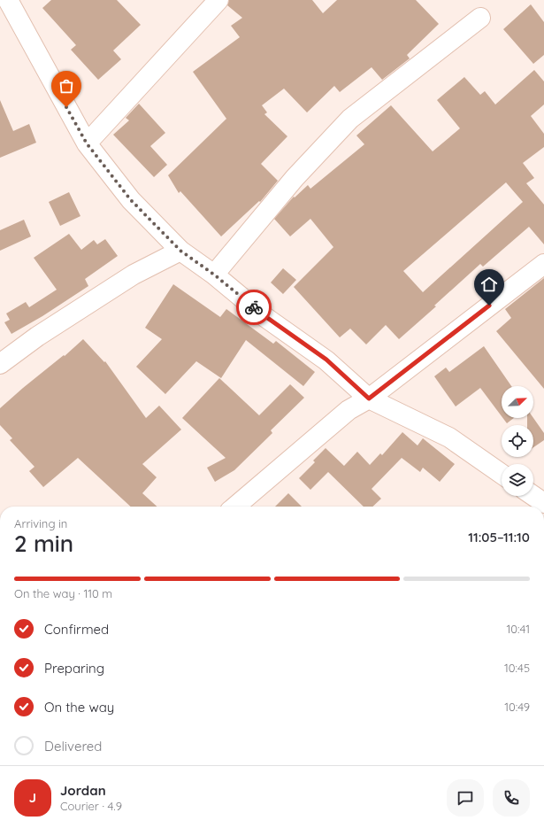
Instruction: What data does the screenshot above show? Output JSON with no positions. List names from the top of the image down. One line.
{"north":"top right","page":{"heading":["2 min","Arriving in","11:05–11:10"],"panel":["Jordan","Courier · 4.9"],"bar":"On the way · 110 m","list":[["Confirmed","10:41"],["Preparing","10:45"],["On the way","10:49"],"Delivered"],"round":"J"}}
